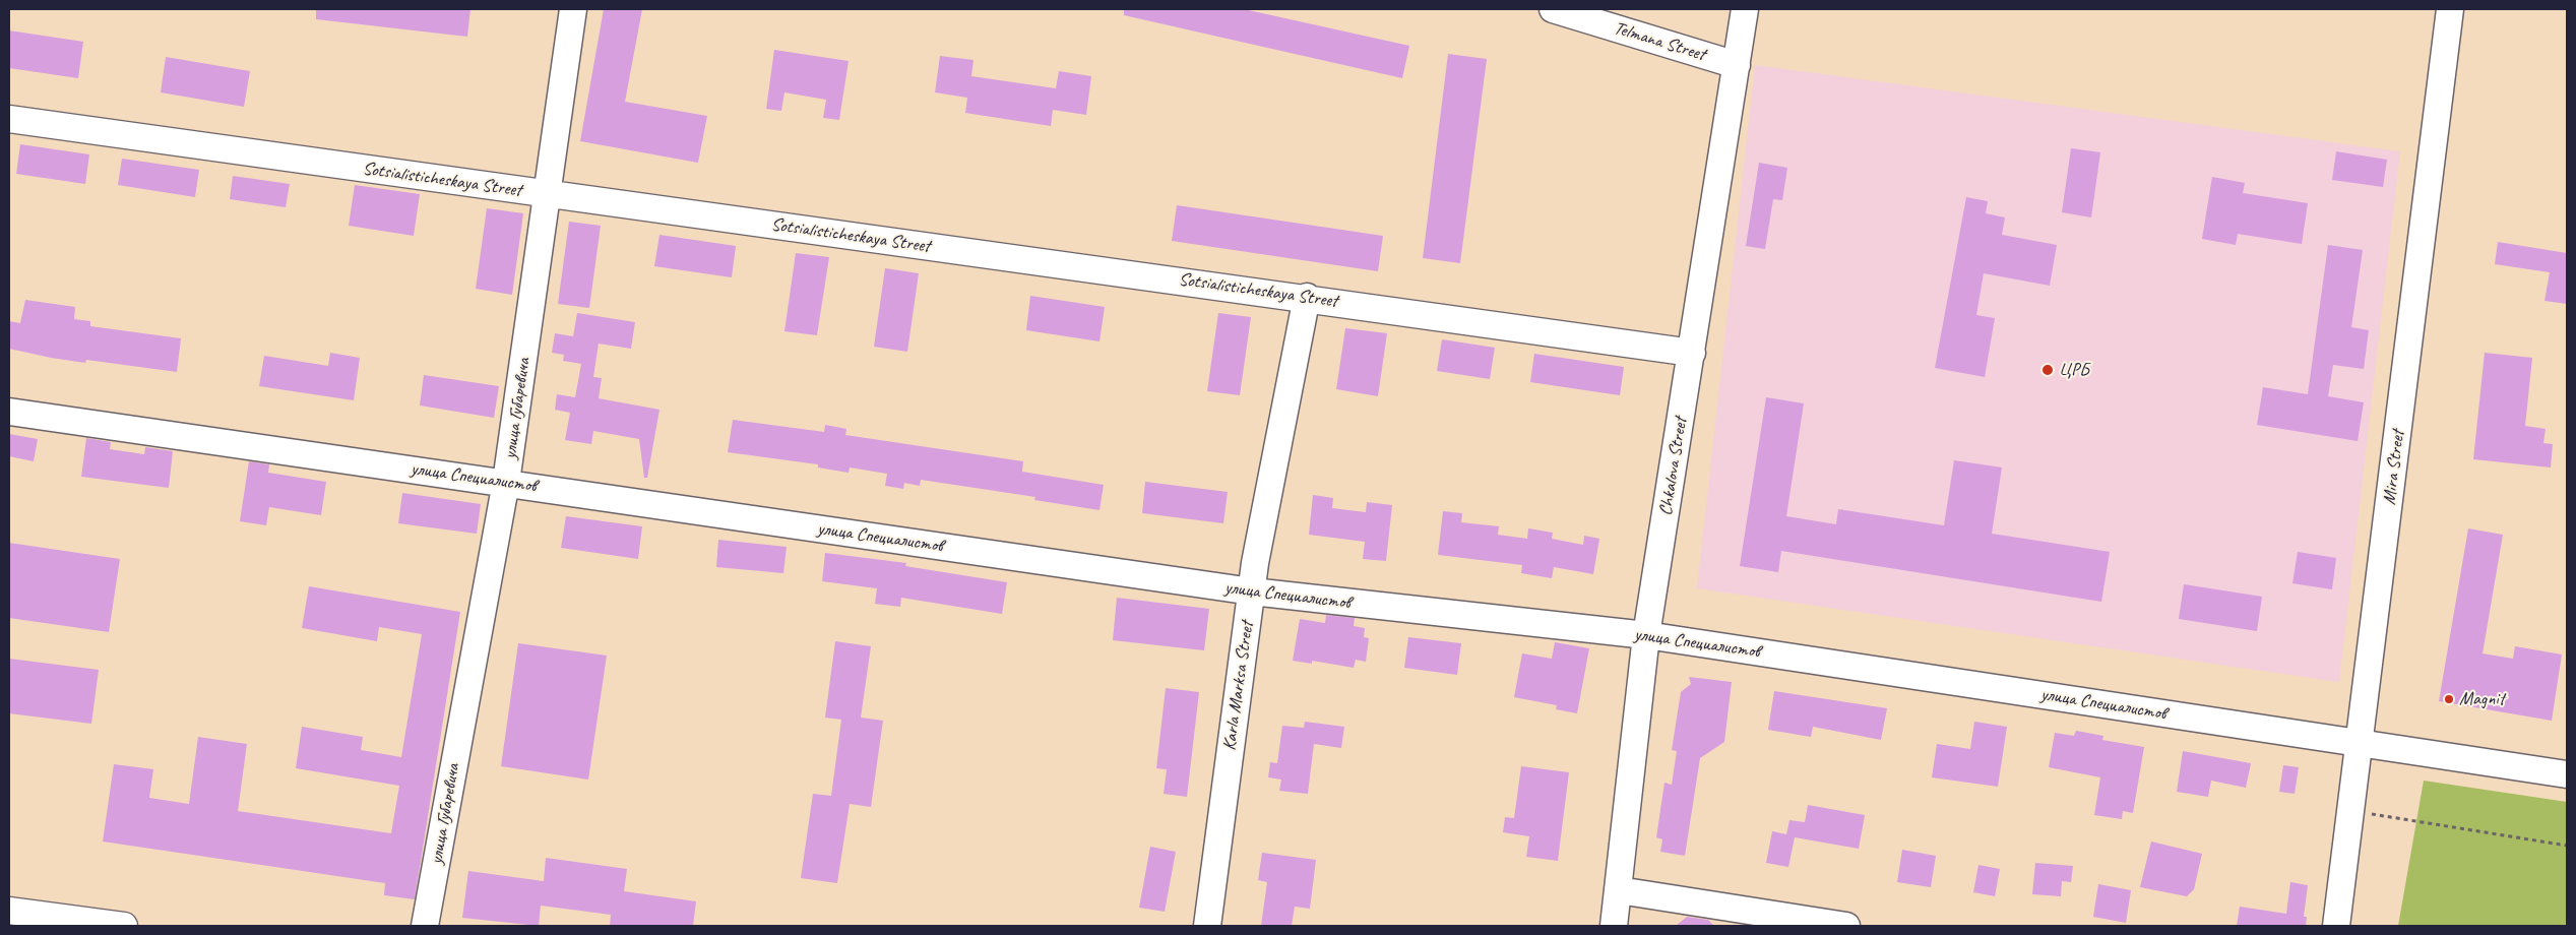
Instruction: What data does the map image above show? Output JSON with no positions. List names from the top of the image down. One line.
{"streets":{"street":["Telmana Street","Sotsialisticheskaya Street","улица Губаревича","Chkalova Street","Mira Street","улица Специалистов","Karla Marksa Street"]},"crossings":[["Telmana Street","Chkalova Street"],["Sotsialisticheskaya Street","улица Губаревича"],["Sotsialisticheskaya Street","Chkalova Street"],["Sotsialisticheskaya Street","Karla Marksa Street"],["улица Губаревича","улица Специалистов"],["Chkalova Street","улица Специалистов"],["Mira Street","улица Специалистов"],["улица Специалистов","Karla Marksa Street"]],"places":["ЦРБ","Magnit"]}
